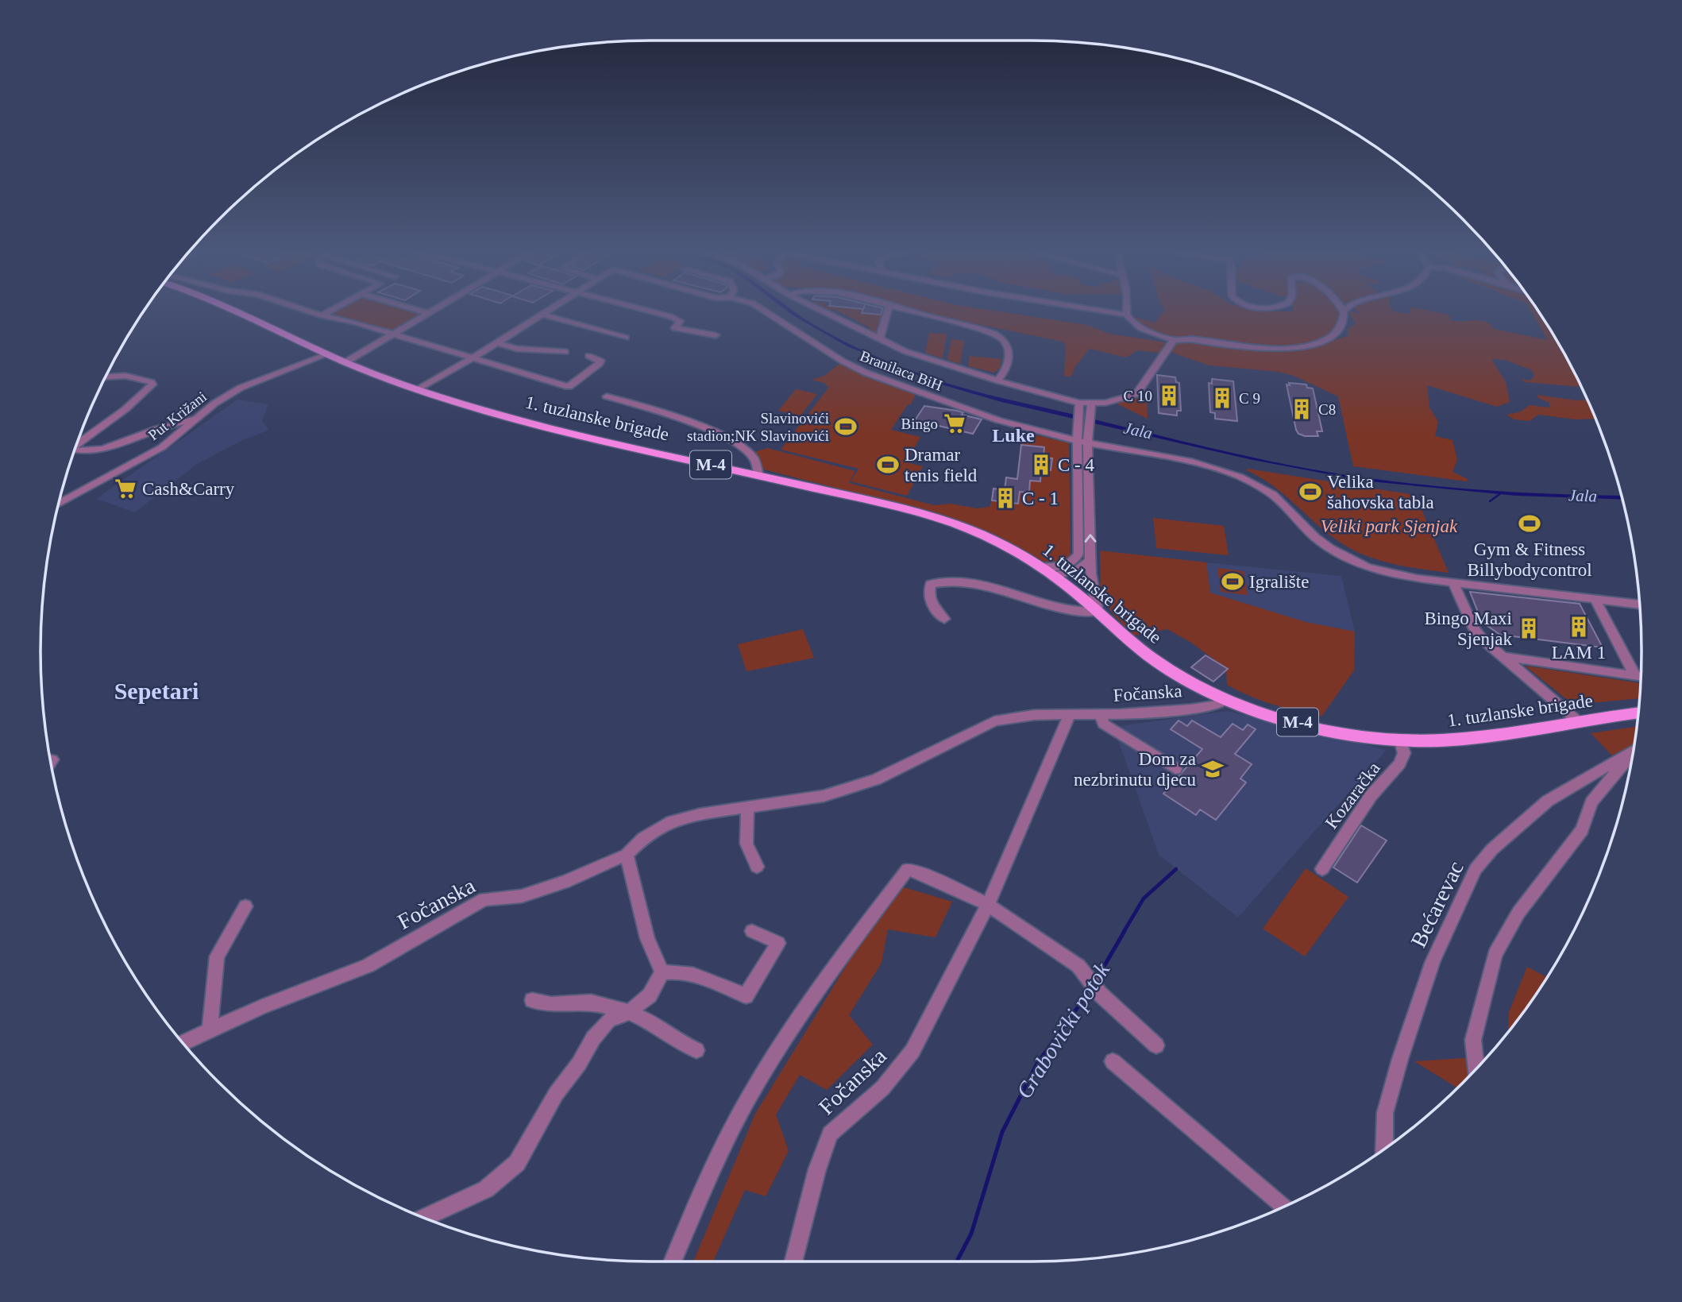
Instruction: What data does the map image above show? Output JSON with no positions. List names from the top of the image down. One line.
{"streets":{"main road":["1. tuzlanske brigade","M-4"],"street":["Branilaca BiH","Put Križani","Fočanska","Kozaračka","Bećarevac"]},"crossings":[["Put Križani","M-4"],["1. tuzlanske brigade","M-4"],["1. tuzlanske brigade","Fočanska"],["1. tuzlanske brigade","Kozaračka"]],"districts":["Luke","Sepetari"],"water":["Jala","Grabovički potok"],"parks":["Veliki park Sjenjak"],"places":{"building":["C 10","C 9","C8","C - 4","C - 1","LAM 1","Bingo Maxi Sjenjak"],"supermarket":["Bingo","Cash&Carry"],"sports":["Slavinovići stadion;NK Slavinovići","Dramar tenis field","Velika šahovska tabla","Gym & Fitness Billybodycontrol","Igralište"],"school or university":["Dom za nezbrinutu djecu"]}}
